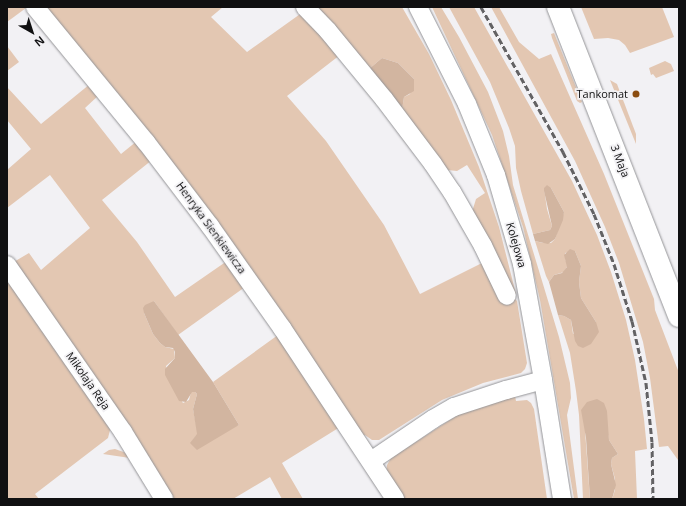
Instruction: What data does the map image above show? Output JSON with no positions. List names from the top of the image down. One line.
{"streets":{"main road":["3 Maja"],"street":["Henryka Sienkiewicza","Kolejowa","Mikołaja Reja"]},"places":["Tankomat"],"north":"bottom right"}
